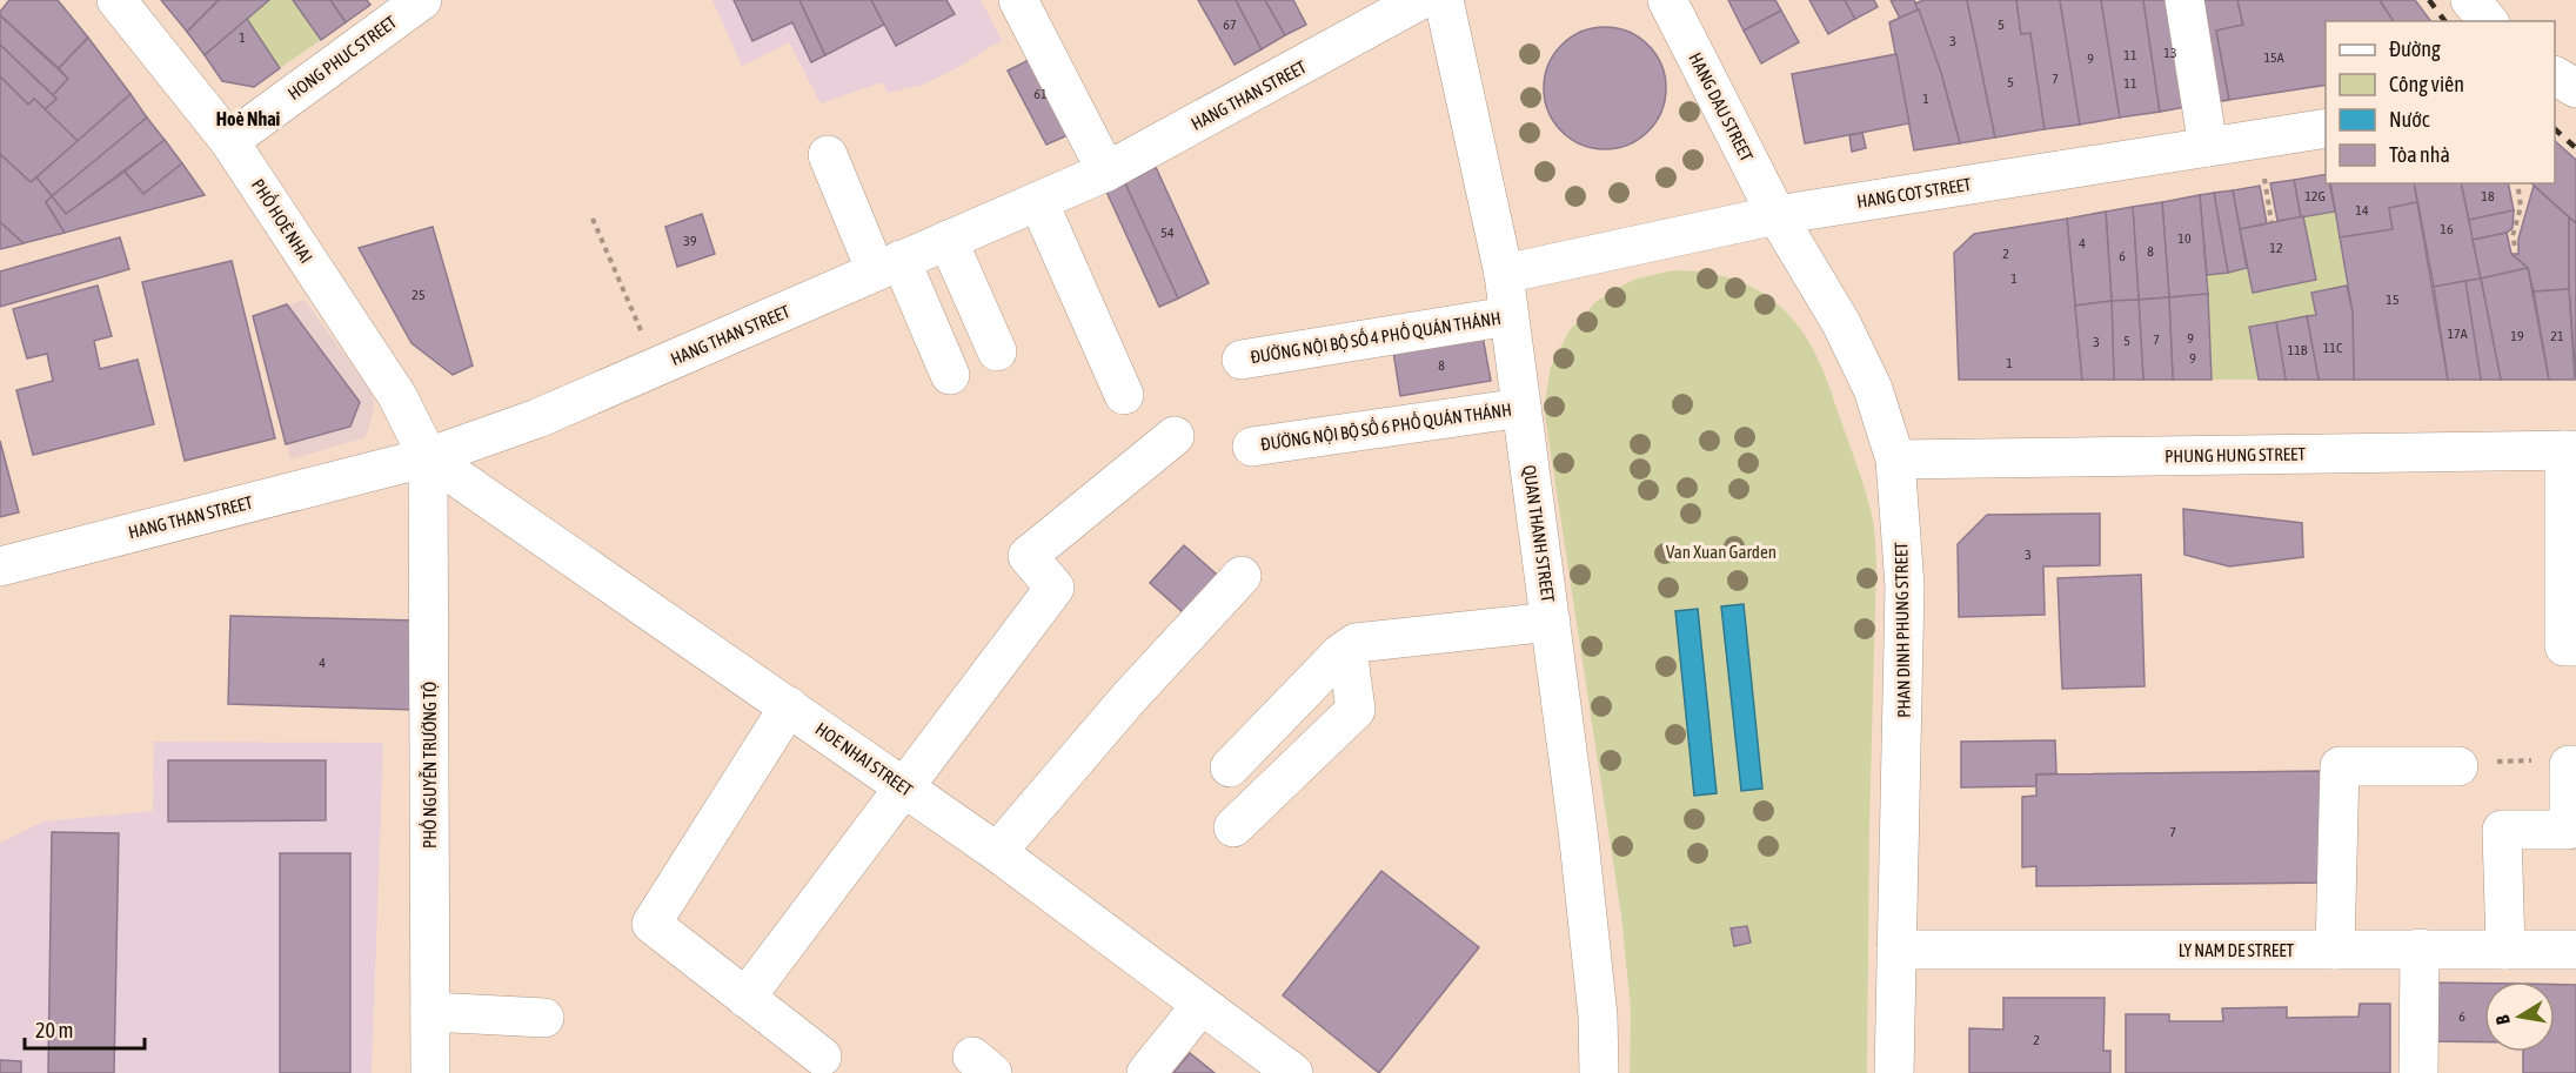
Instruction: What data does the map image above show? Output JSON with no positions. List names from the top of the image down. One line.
{"streets":{"street":["HONG PHUC STREET","HANG THAN STREET","HANG DAU STREET","HANG COT STREET","PHỐ HOÈ NHAI","ĐƯỜNG NỘI BỘ SỐ 4 PHỐ QUÁN THÁNH","ĐƯỜNG NỘI BỘ SỐ 6 PHỐ QUÁN THÁNH","PHUNG HUNG STREET","QUAN THANH STREET","PHAN DINH PHUNG STREET","HOE NHAI STREET","PHỐ NGUYỄN TRƯỜNG TỘ","LY NAM DE STREET"]},"crossings":[["HONG PHUC STREET","PHỐ HOÈ NHAI"],["HANG THAN STREET","PHỐ HOÈ NHAI"],["HANG THAN STREET","HOE NHAI STREET"],["HANG THAN STREET","PHỐ NGUYỄN TRƯỜNG TỘ"],["HANG DAU STREET","HANG COT STREET"],["HANG DAU STREET","PHAN DINH PHUNG STREET"],["HANG COT STREET","QUAN THANH STREET"],["HANG COT STREET","PHAN DINH PHUNG STREET"],["PHỐ HOÈ NHAI","HOE NHAI STREET"],["PHỐ HOÈ NHAI","PHỐ NGUYỄN TRƯỜNG TỘ"],["ĐƯỜNG NỘI BỘ SỐ 4 PHỐ QUÁN THÁNH","QUAN THANH STREET"],["ĐƯỜNG NỘI BỘ SỐ 6 PHỐ QUÁN THÁNH","QUAN THANH STREET"],["PHUNG HUNG STREET","PHAN DINH PHUNG STREET"],["PHAN DINH PHUNG STREET","LY NAM DE STREET"],["HOE NHAI STREET","PHỐ NGUYỄN TRƯỜNG TỘ"]],"districts":["Hoè Nhai"],"parks":["Van Xuan Garden"],"house_numbers":["67","5","1","3","13","11","15A","9","7","5","11","61","1","12G","18","14","16","54","10","39","4","12","8","2","6","1","25","15","17A","19","21","9","7","5","3","11C","11B","9","1","8","3","4","7","6","2"],"legend":["Đường","Công viên","Nước","Tòa nhà"],"scale_bar":"20 m","north":"left"}
